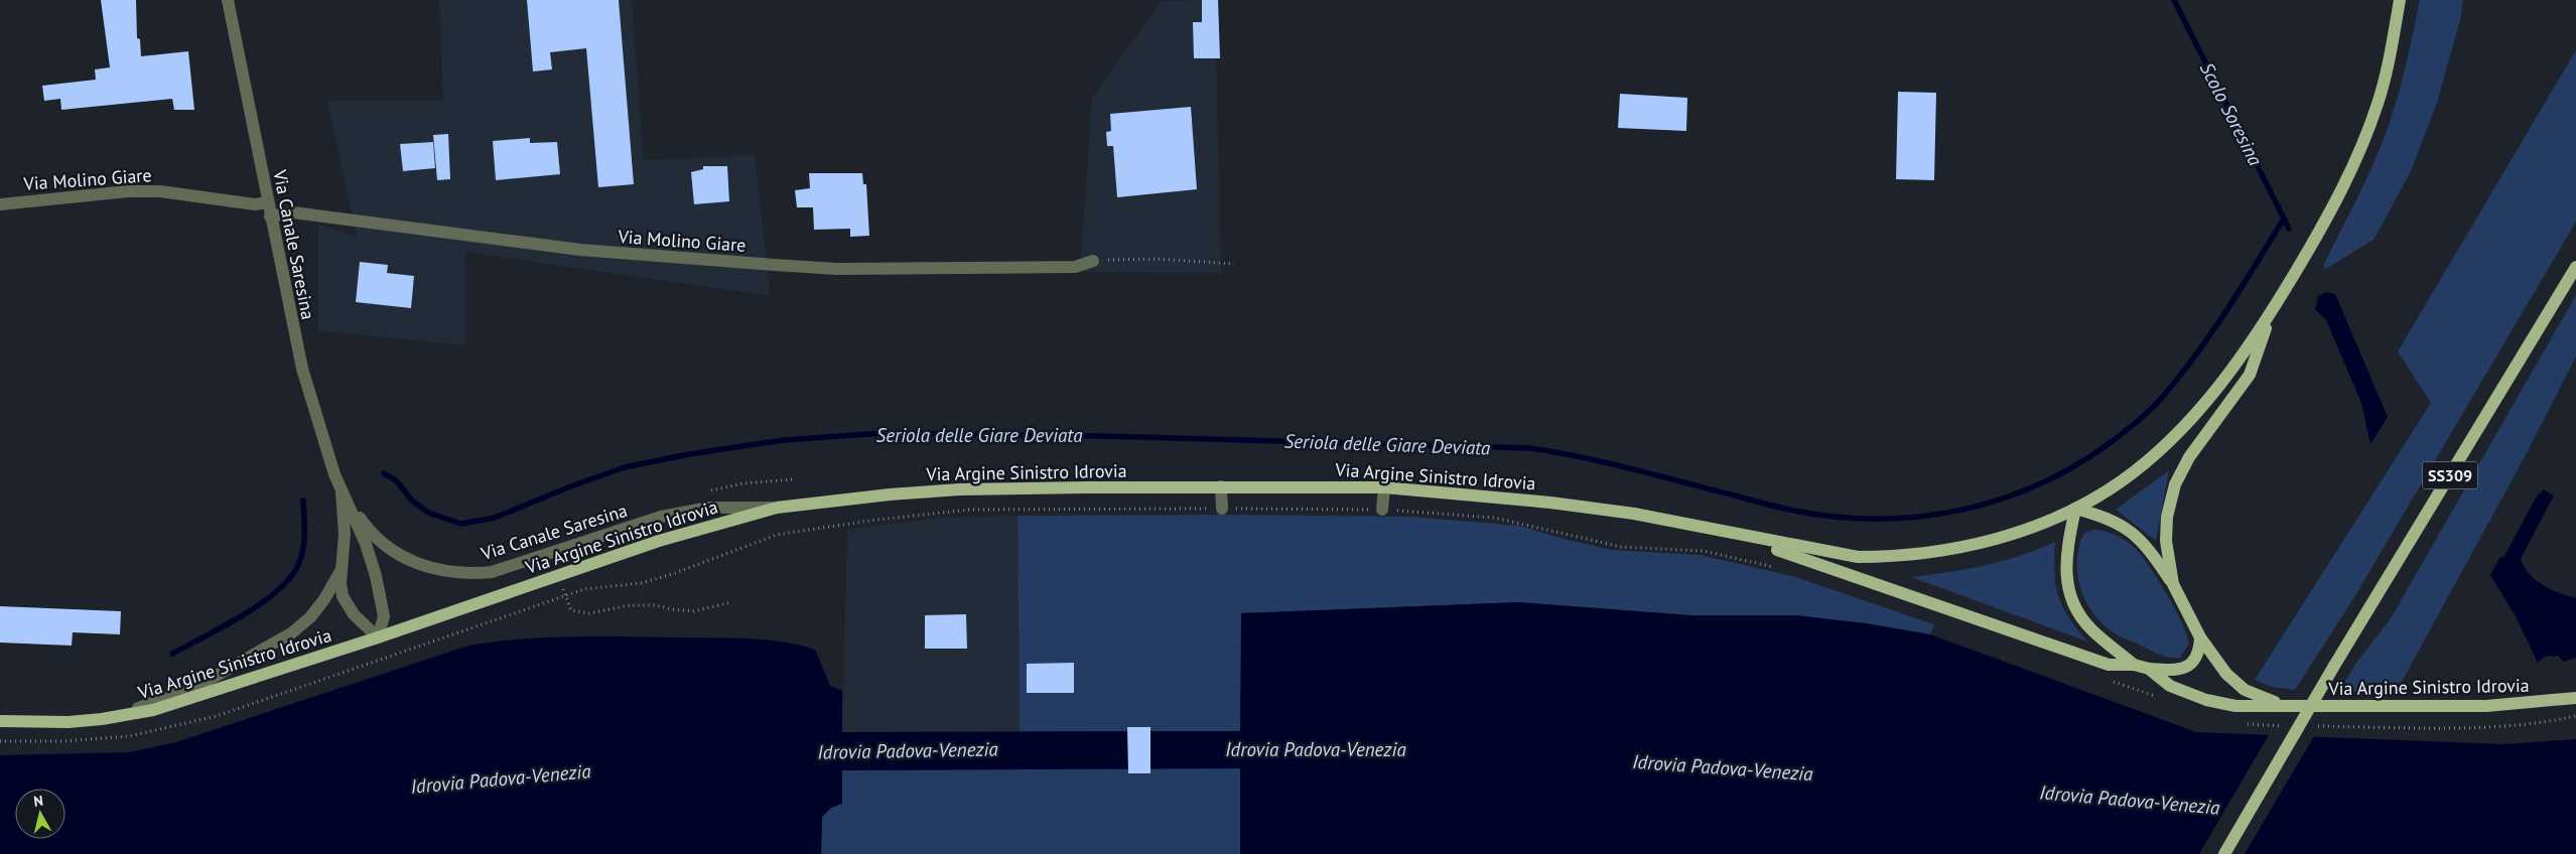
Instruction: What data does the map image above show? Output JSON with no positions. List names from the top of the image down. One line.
{"streets":{"main road":["Via Argine Sinistro Idrovia","SS309"],"street":["Via Molino Giare","Via Canale Saresina"]},"crossings":[["Via Molino Giare","Via Canale Saresina"],["Via Canale Saresina","Via Argine Sinistro Idrovia"]],"water":["Scolo Soresina","Seriola delle Giare Deviata","Idrovia Padova-Venezia"],"north":"top"}
